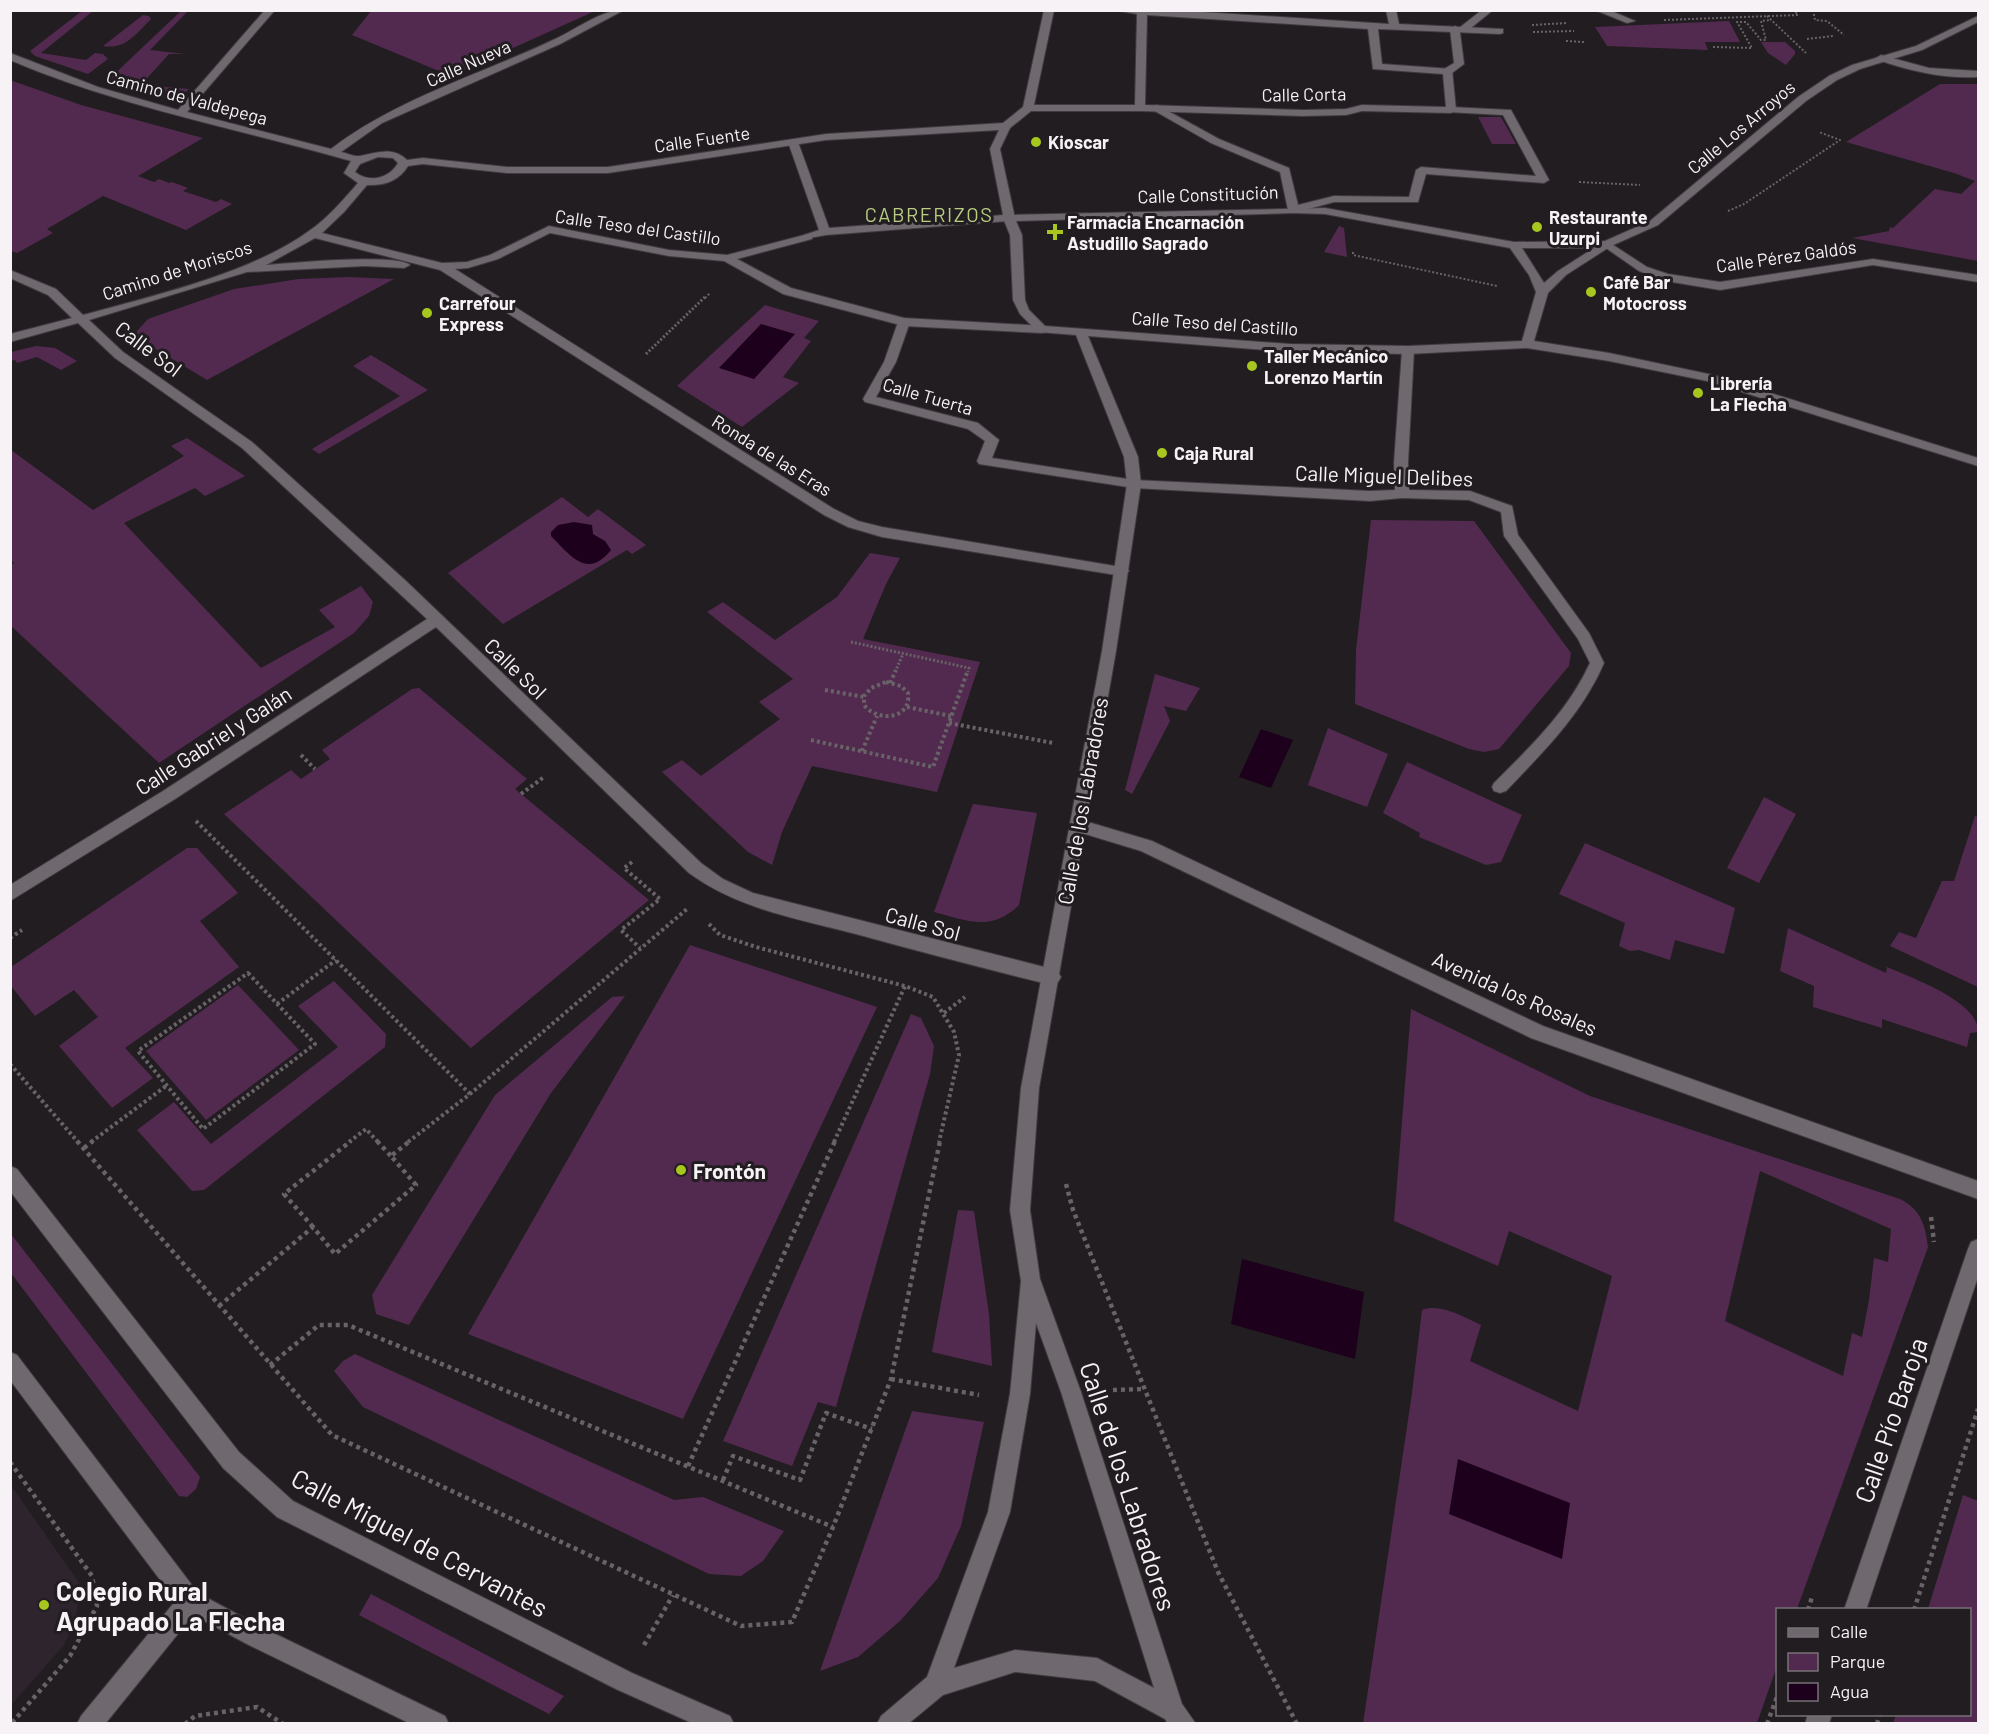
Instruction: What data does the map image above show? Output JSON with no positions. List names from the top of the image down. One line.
{"streets":{"street":["Calle Nueva","Calle Corta","Camino de Valdepega","Calle Los Arroyos","Calle Fuente","Calle Constitución","Calle Teso del Castillo","Calle Pérez Galdós","Camino de Moriscos","Calle Sol","Calle Tuerta","Ronda de las Eras","Calle Miguel Delibes","Calle Gabriel y Galán","Calle de los Labradores","Avenida los Rosales","Calle Pío Baroja","Calle Miguel de Cervantes"]},"crossings":[["Calle Nueva","Camino de Valdepega"],["Calle Corta","Calle Constitución"],["Calle Los Arroyos","Calle Constitución"],["Calle Los Arroyos","Calle Pérez Galdós"],["Calle Constitución","Calle Teso del Castillo"],["Calle Constitución","Calle Pérez Galdós"],["Calle Teso del Castillo","Calle Tuerta"],["Calle Teso del Castillo","Ronda de las Eras"],["Calle Teso del Castillo","Calle de los Labradores"],["Camino de Moriscos","Calle Sol"],["Camino de Moriscos","Ronda de las Eras"],["Calle Sol","Calle Gabriel y Galán"],["Calle Sol","Calle de los Labradores"],["Calle Tuerta","Calle Miguel Delibes"],["Calle Tuerta","Calle de los Labradores"],["Ronda de las Eras","Calle de los Labradores"],["Calle Miguel Delibes","Calle de los Labradores"],["Calle de los Labradores","Avenida los Rosales"]],"districts":["CABRERIZOS"],"places":{"other":["Kioscar","Restaurante Uzurpi","Café Bar Motocross","Carrefour Express","Taller Mecánico Lorenzo Martín","Librería La Flecha","Caja Rural","Frontón","Colegio Rural Agrupado La Flecha"],"health":["Farmacia Encarnación Astudillo Sagrado"]},"legend":["Calle","Parque","Agua"]}
